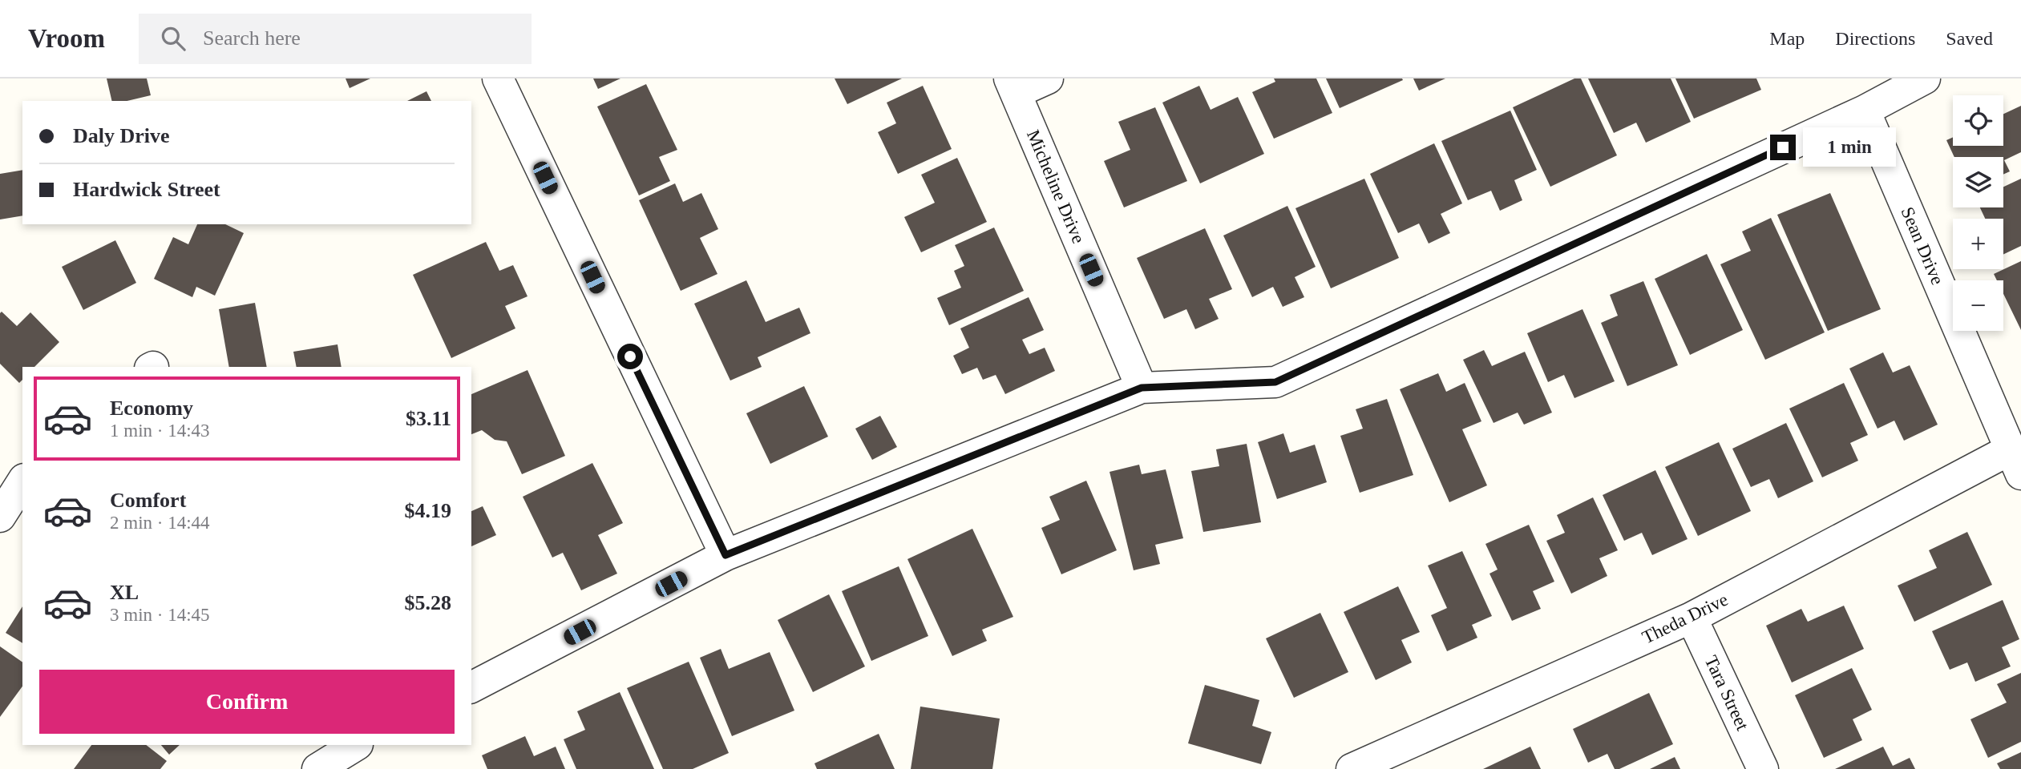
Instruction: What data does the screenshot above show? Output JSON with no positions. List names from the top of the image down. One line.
{"streets":{"street":["Micheline Drive","Sean Drive","Theda Drive","Tara Street"]},"crossings":[["Sean Drive","Theda Drive"],["Theda Drive","Tara Street"]],"page":{"header":"Vroom","search":"Search here","nav":["Map","Directions","Saved"],"map_buttons":["+","−"],"banner":["Daly Drive","Hardwick Street"],"bubble":"1 min","list":[{"name":"Economy","note":"1 min · 14:43","value":"$3.11"},{"name":"Comfort","note":"2 min · 14:44","value":"$4.19"},{"name":"XL","note":"3 min · 14:45","value":"$5.28"}],"buttons":"Confirm"}}
